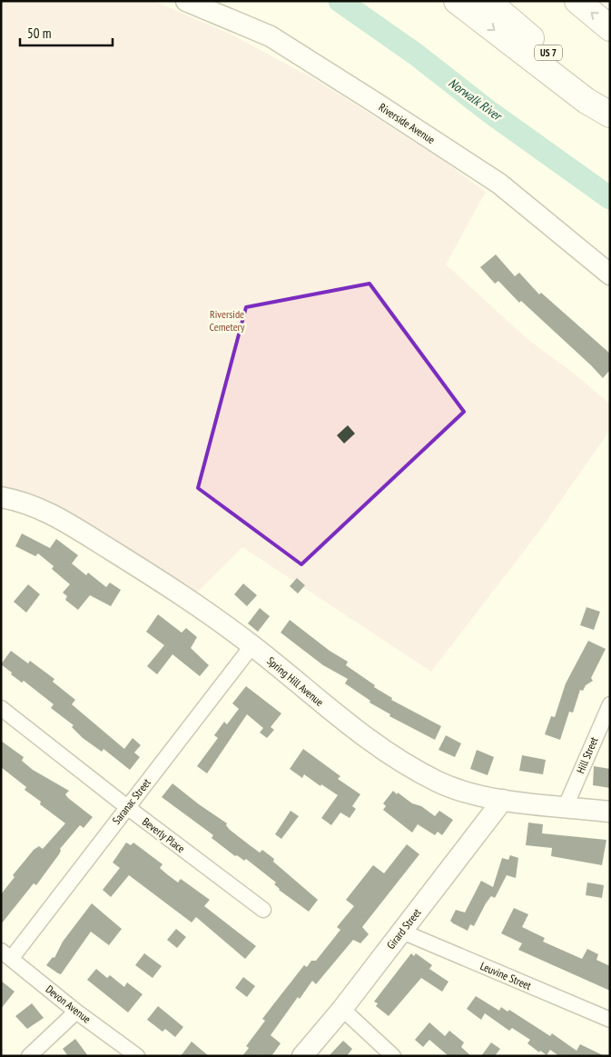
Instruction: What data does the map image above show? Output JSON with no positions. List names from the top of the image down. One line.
{"streets":{"highway":["US 7"],"street":["Riverside Avenue","Spring Hill Avenue","Hill Street","Saranac Street","Beverly Place","Girard Street","Leuvine Street","Devon Avenue"]},"crossings":[["Spring Hill Avenue","Hill Street"],["Spring Hill Avenue","Saranac Street"],["Spring Hill Avenue","Girard Street"],["Saranac Street","Beverly Place"],["Saranac Street","Devon Avenue"],["Girard Street","Leuvine Street"]],"water":["Norwalk River"],"parks":["Riverside Cemetery"],"scale_bar":"50 m"}
